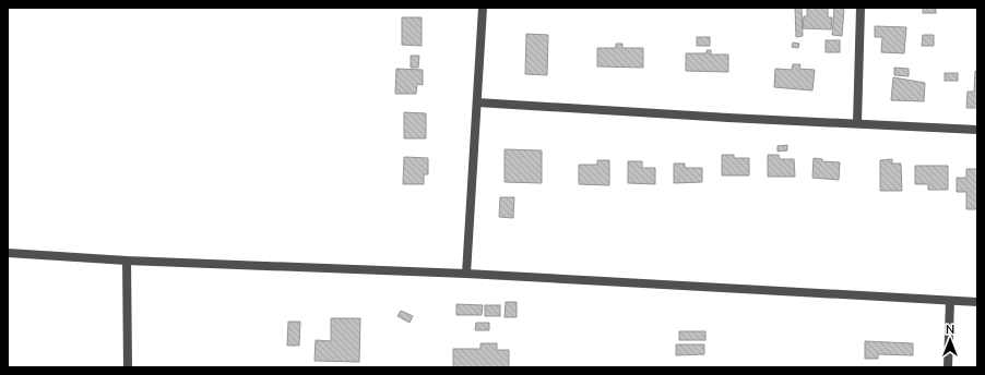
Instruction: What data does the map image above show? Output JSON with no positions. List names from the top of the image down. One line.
{"north":"top"}
